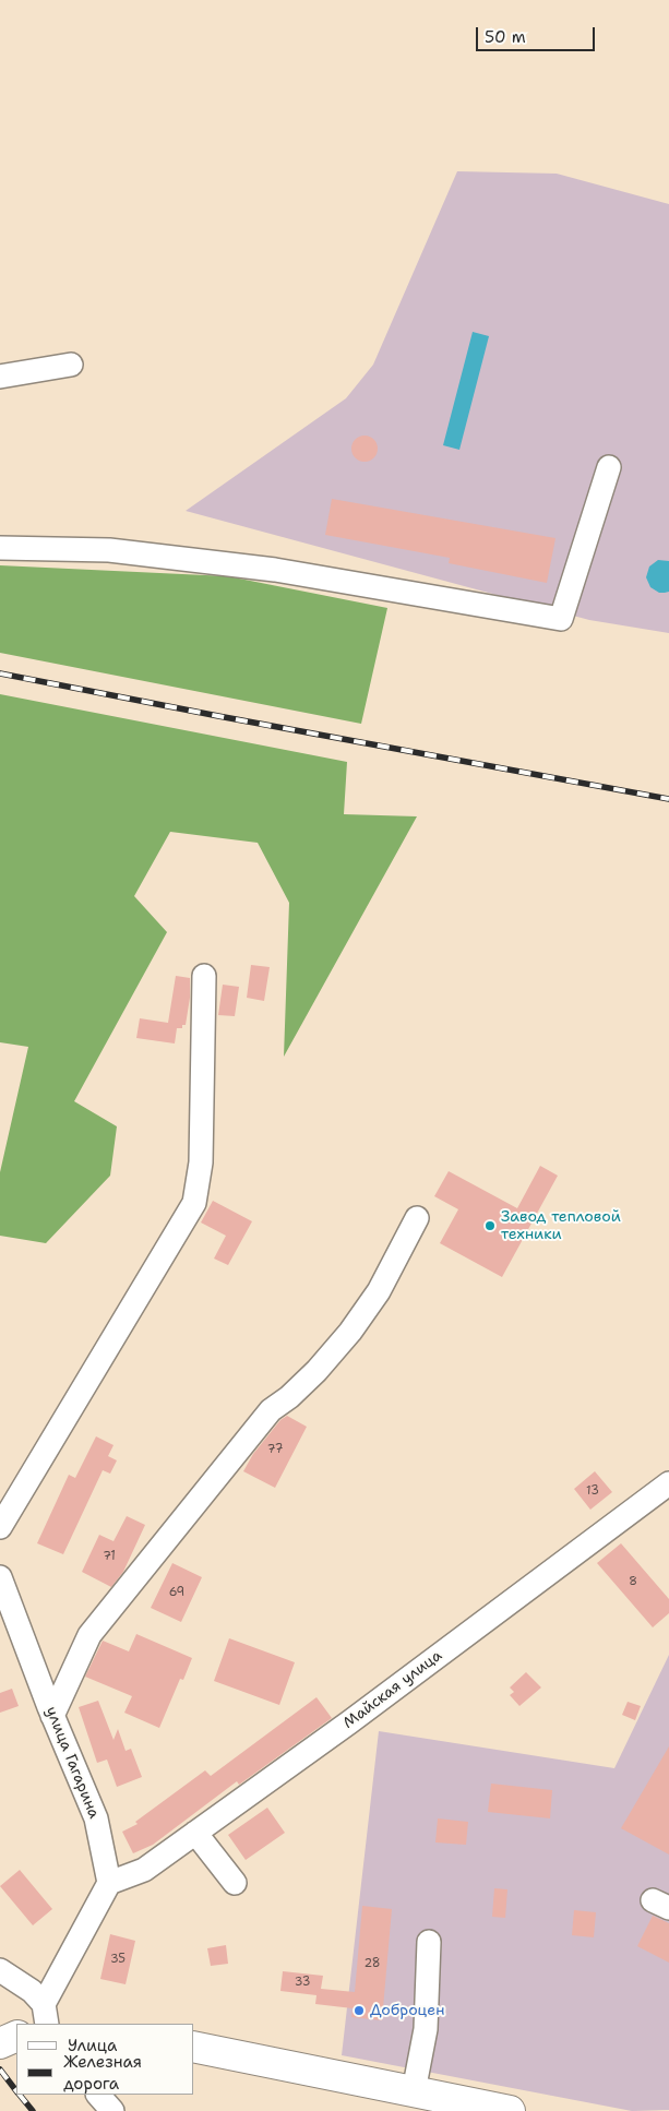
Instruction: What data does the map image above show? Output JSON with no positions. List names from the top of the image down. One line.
{"streets":{"street":["Майская улица","улица Гагарина"]},"crossings":[["Майская улица","улица Гагарина"]],"places":["Завод тепловой техники","Доброцен"],"house_numbers":["77","13","71","8","69","35","28","33"],"legend":["Улица","Железная дорога"],"scale_bar":"50 m"}
